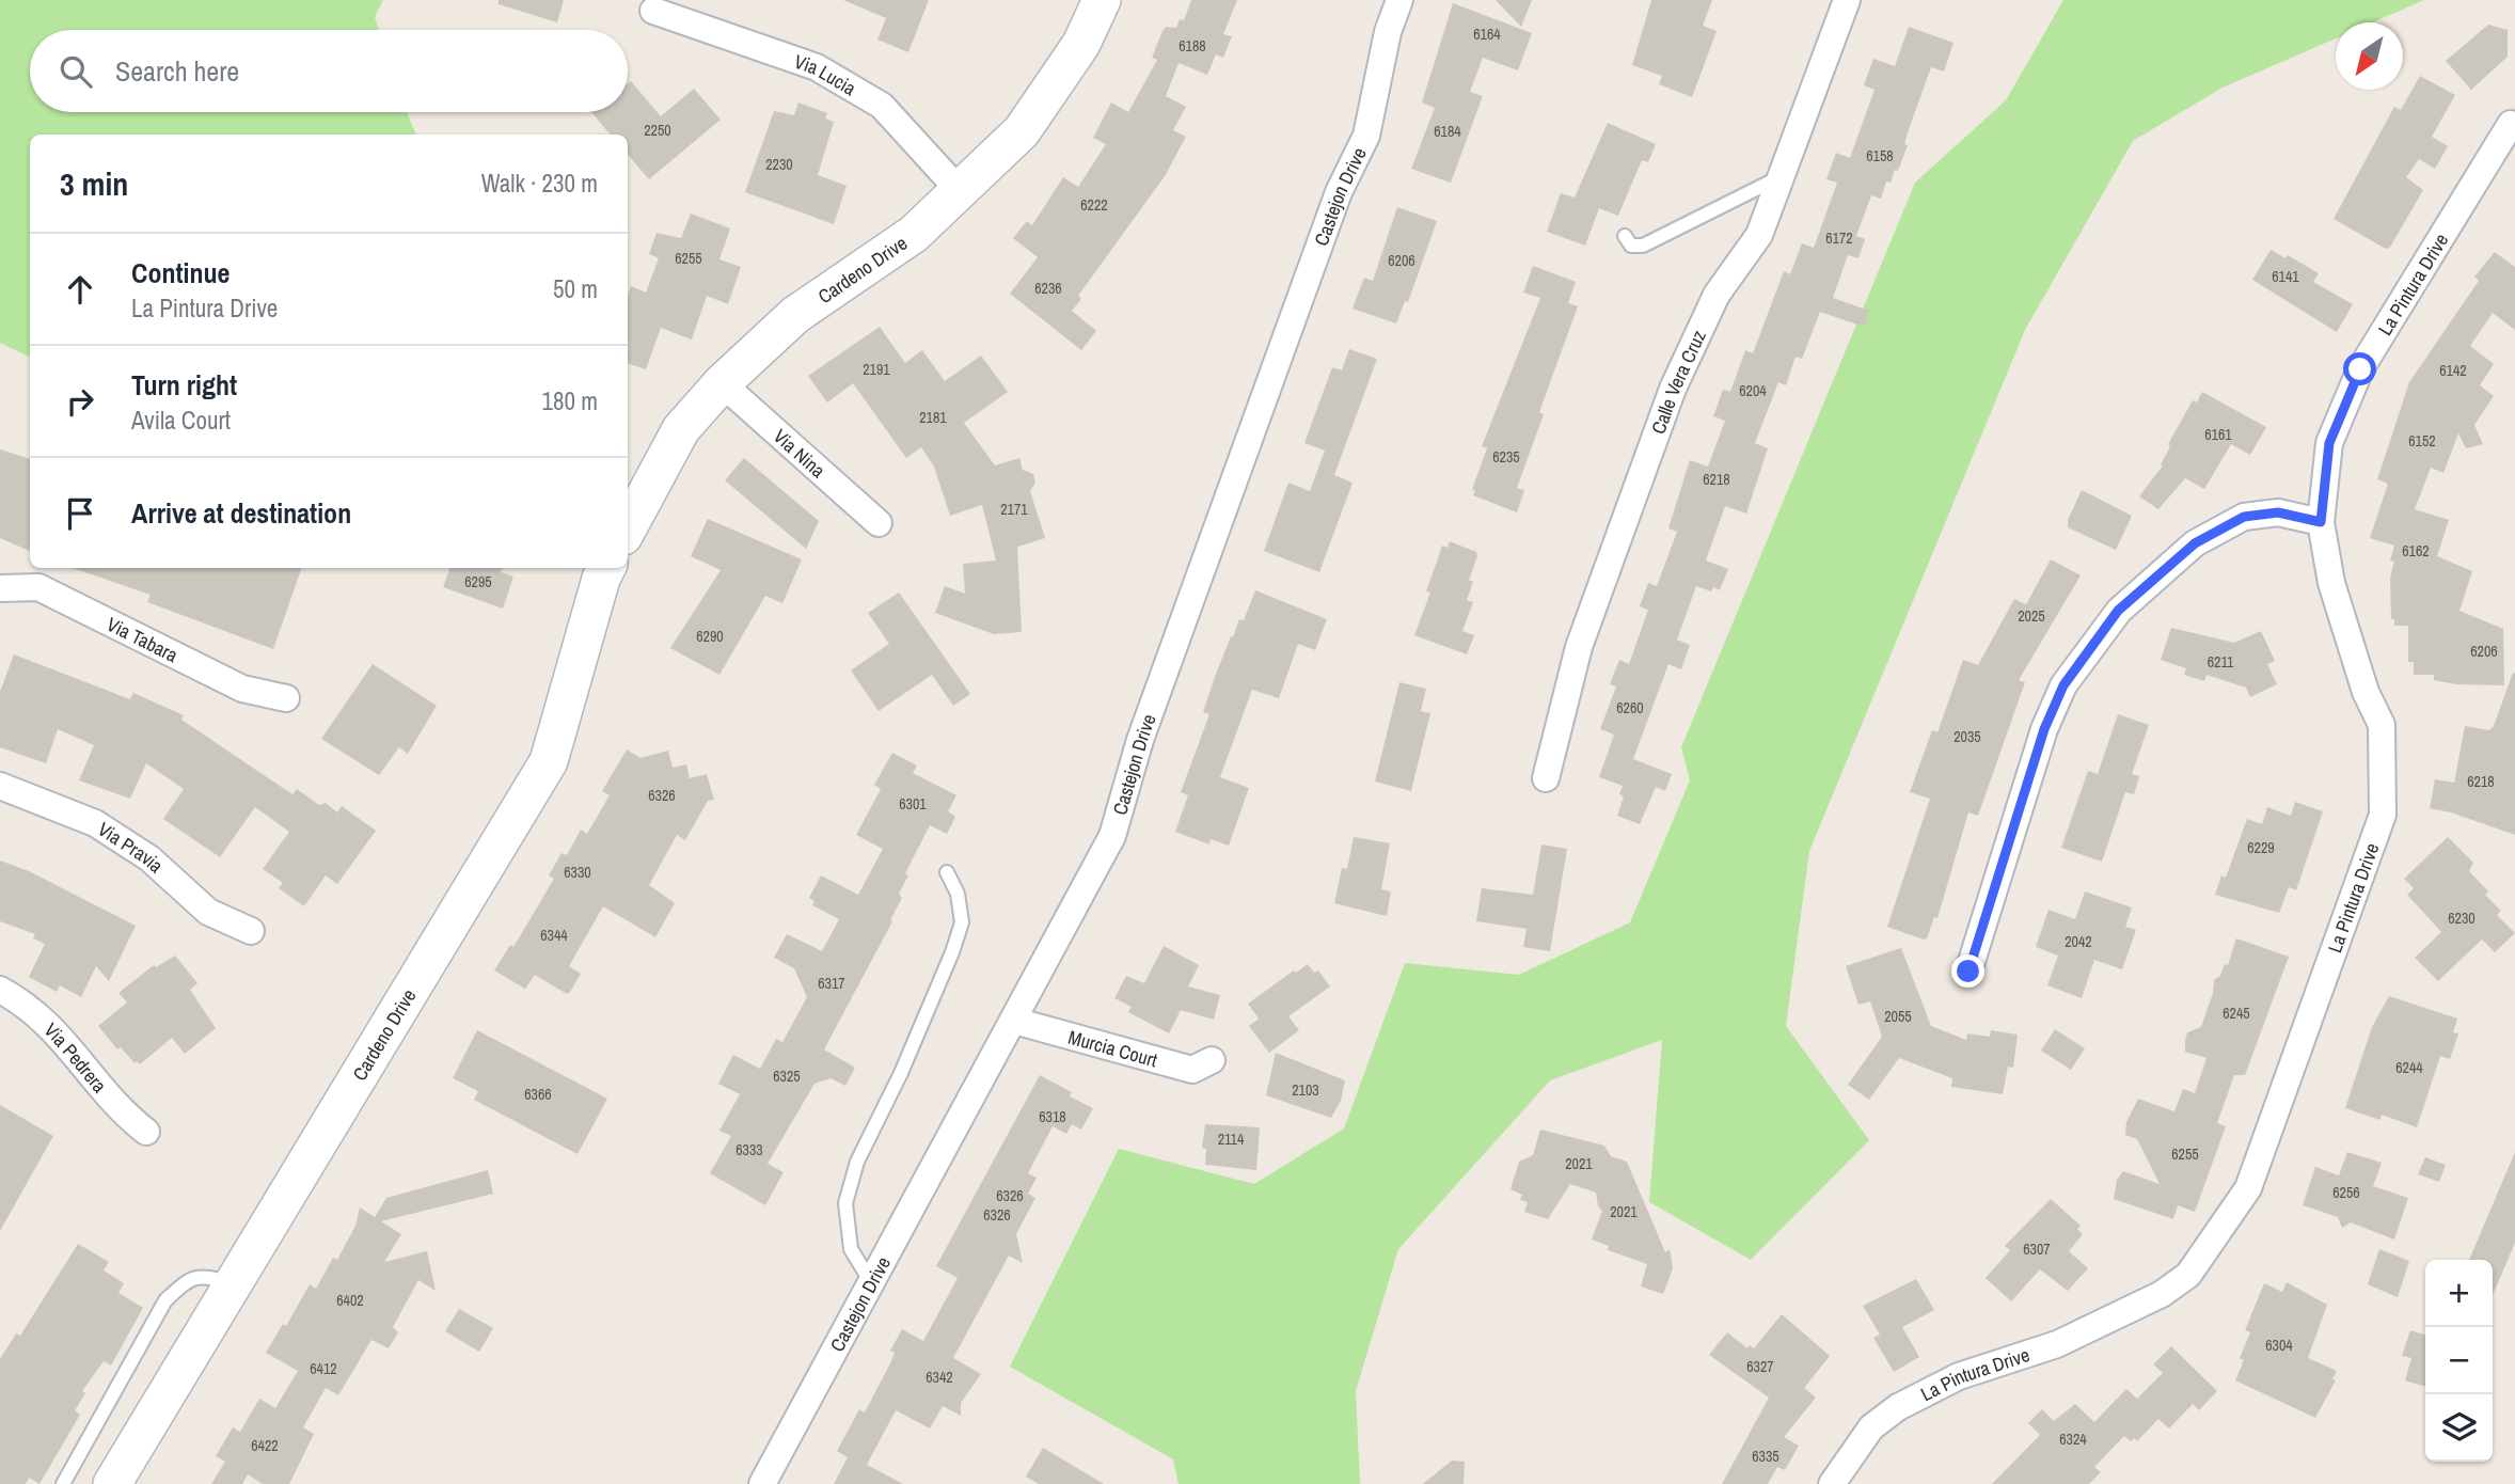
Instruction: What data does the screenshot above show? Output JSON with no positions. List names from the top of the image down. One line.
{"streets":{"street":["Via Lucia","Castejon Drive","Cardeno Drive","La Pintura Drive","Calle Vera Cruz","Via Nina","Via Tabara","Via Pravia","Murcia Court","Via Pedrera"]},"crossings":[["Via Lucia","Cardeno Drive"],["Castejon Drive","Murcia Court"],["Cardeno Drive","Via Nina"]],"house_numbers":["6164","6188","2250","6184","6158","2230","6222","6172","6255","6206","6141","6236","2191","6142","6204","2181","6161","6152","6235","6218","2171","6162","6295","2025","6290","6206","6211","6260","2035","6218","6326","6301","6229","6330","6230","6344","2042","6317","6245","2055","6244","6325","2103","6366","6318","2114","6333","6255","2021","6256","6326","2021","6326","6307","6402","6304","6327","6412","6342","6324","6422","6335"],"north":"bottom left","page":{"search":"Search here","heading":["3 min","Walk · 230 m"],"list":[["Continue","La Pintura Drive","50 m"],["Turn right","Avila Court","180 m"],"Arrive at destination"],"map_buttons":["+","−"]}}
